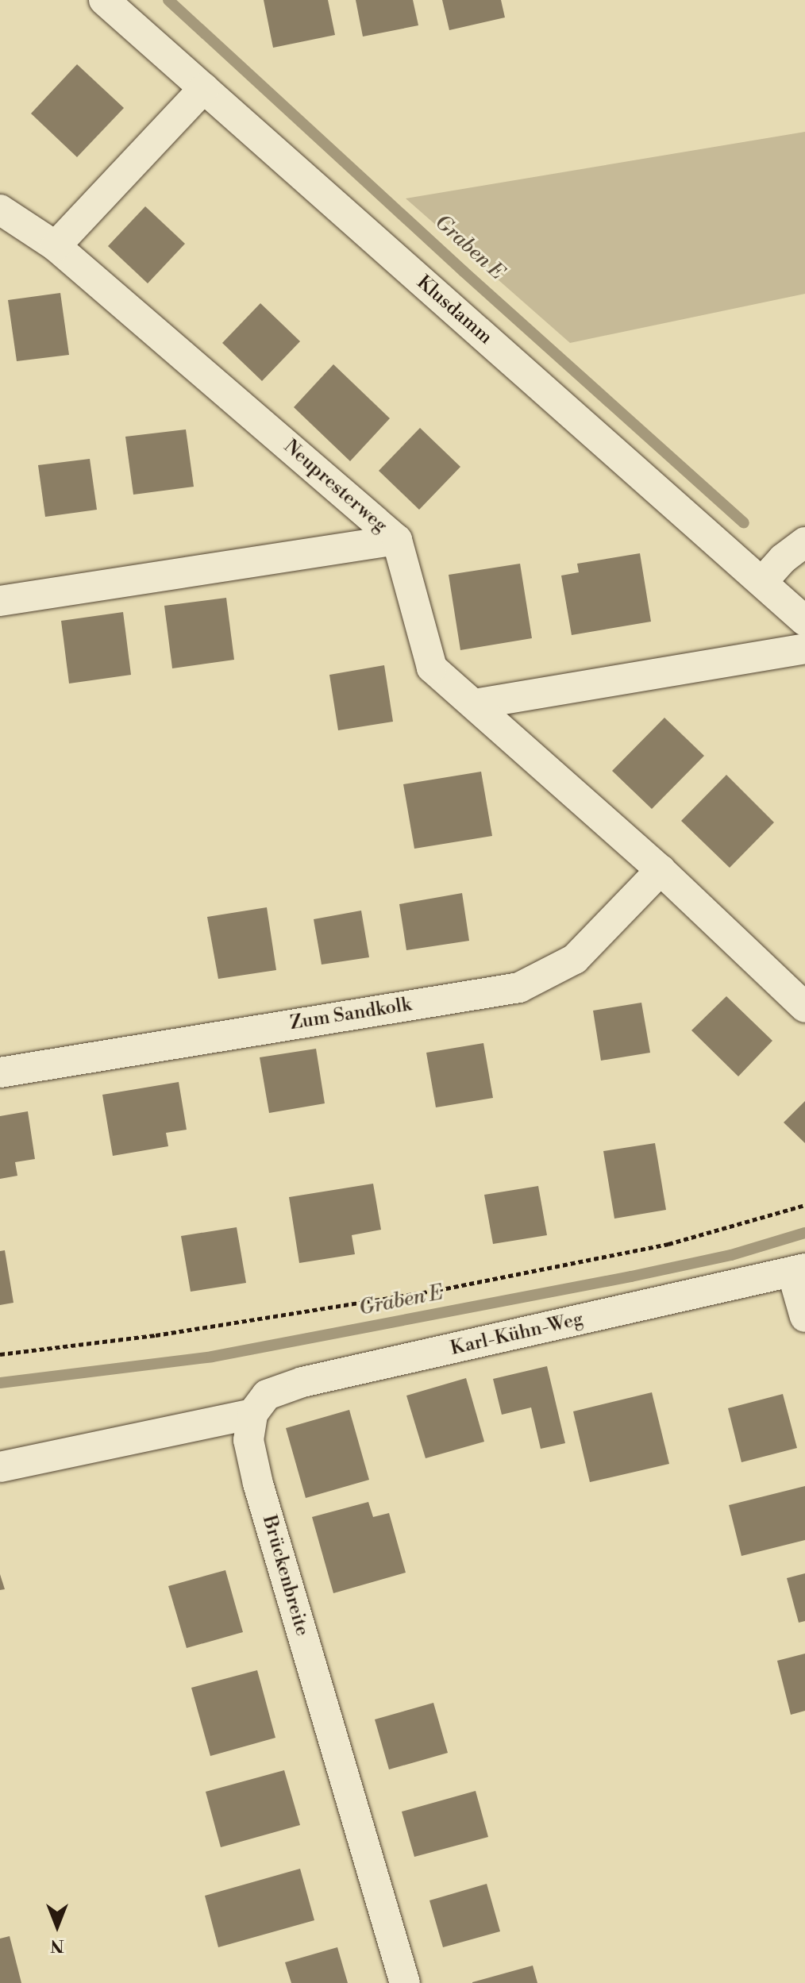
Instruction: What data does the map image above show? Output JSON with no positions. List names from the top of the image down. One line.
{"streets":{"street":["Klusdamm","Neupresterweg","Zum Sandkolk","Karl-Kühn-Weg","Brückenbreite"]},"crossings":[["Karl-Kühn-Weg","Brückenbreite"]],"water":["Graben E"],"north":"bottom"}
